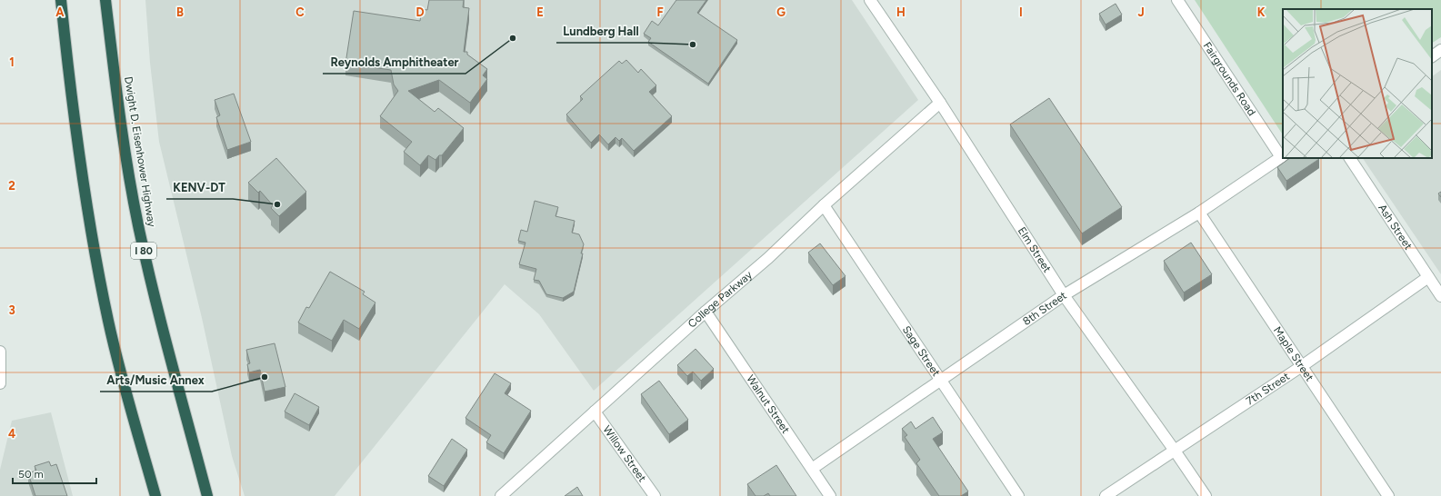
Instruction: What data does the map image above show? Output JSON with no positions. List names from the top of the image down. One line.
{"streets":{"highway":["Dwight D. Eisenhower Highway","I 80"],"street":["Fairgrounds Road","Ash Street","Elm Street","College Parkway","8th Street","Sage Street","Maple Street","7th Street","Walnut Street","Willow Street"]},"crossings":[["Fairgrounds Road","8th Street"],["Ash Street","7th Street"],["Elm Street","College Parkway"],["Elm Street","8th Street"],["Elm Street","7th Street"],["College Parkway","Sage Street"],["College Parkway","Walnut Street"],["College Parkway","Willow Street"],["8th Street","Sage Street"],["8th Street","Maple Street"],["8th Street","Walnut Street"],["Maple Street","7th Street"]],"places":["Reynolds Amphitheater","Lundberg Hall","KENV-DT","Arts/Music Annex"],"scale_bar":"50 m","grid":{"columns":["A","B","C","D","E","F","G","H","I","J","K"],"rows":["1","2","3","4"]}}
